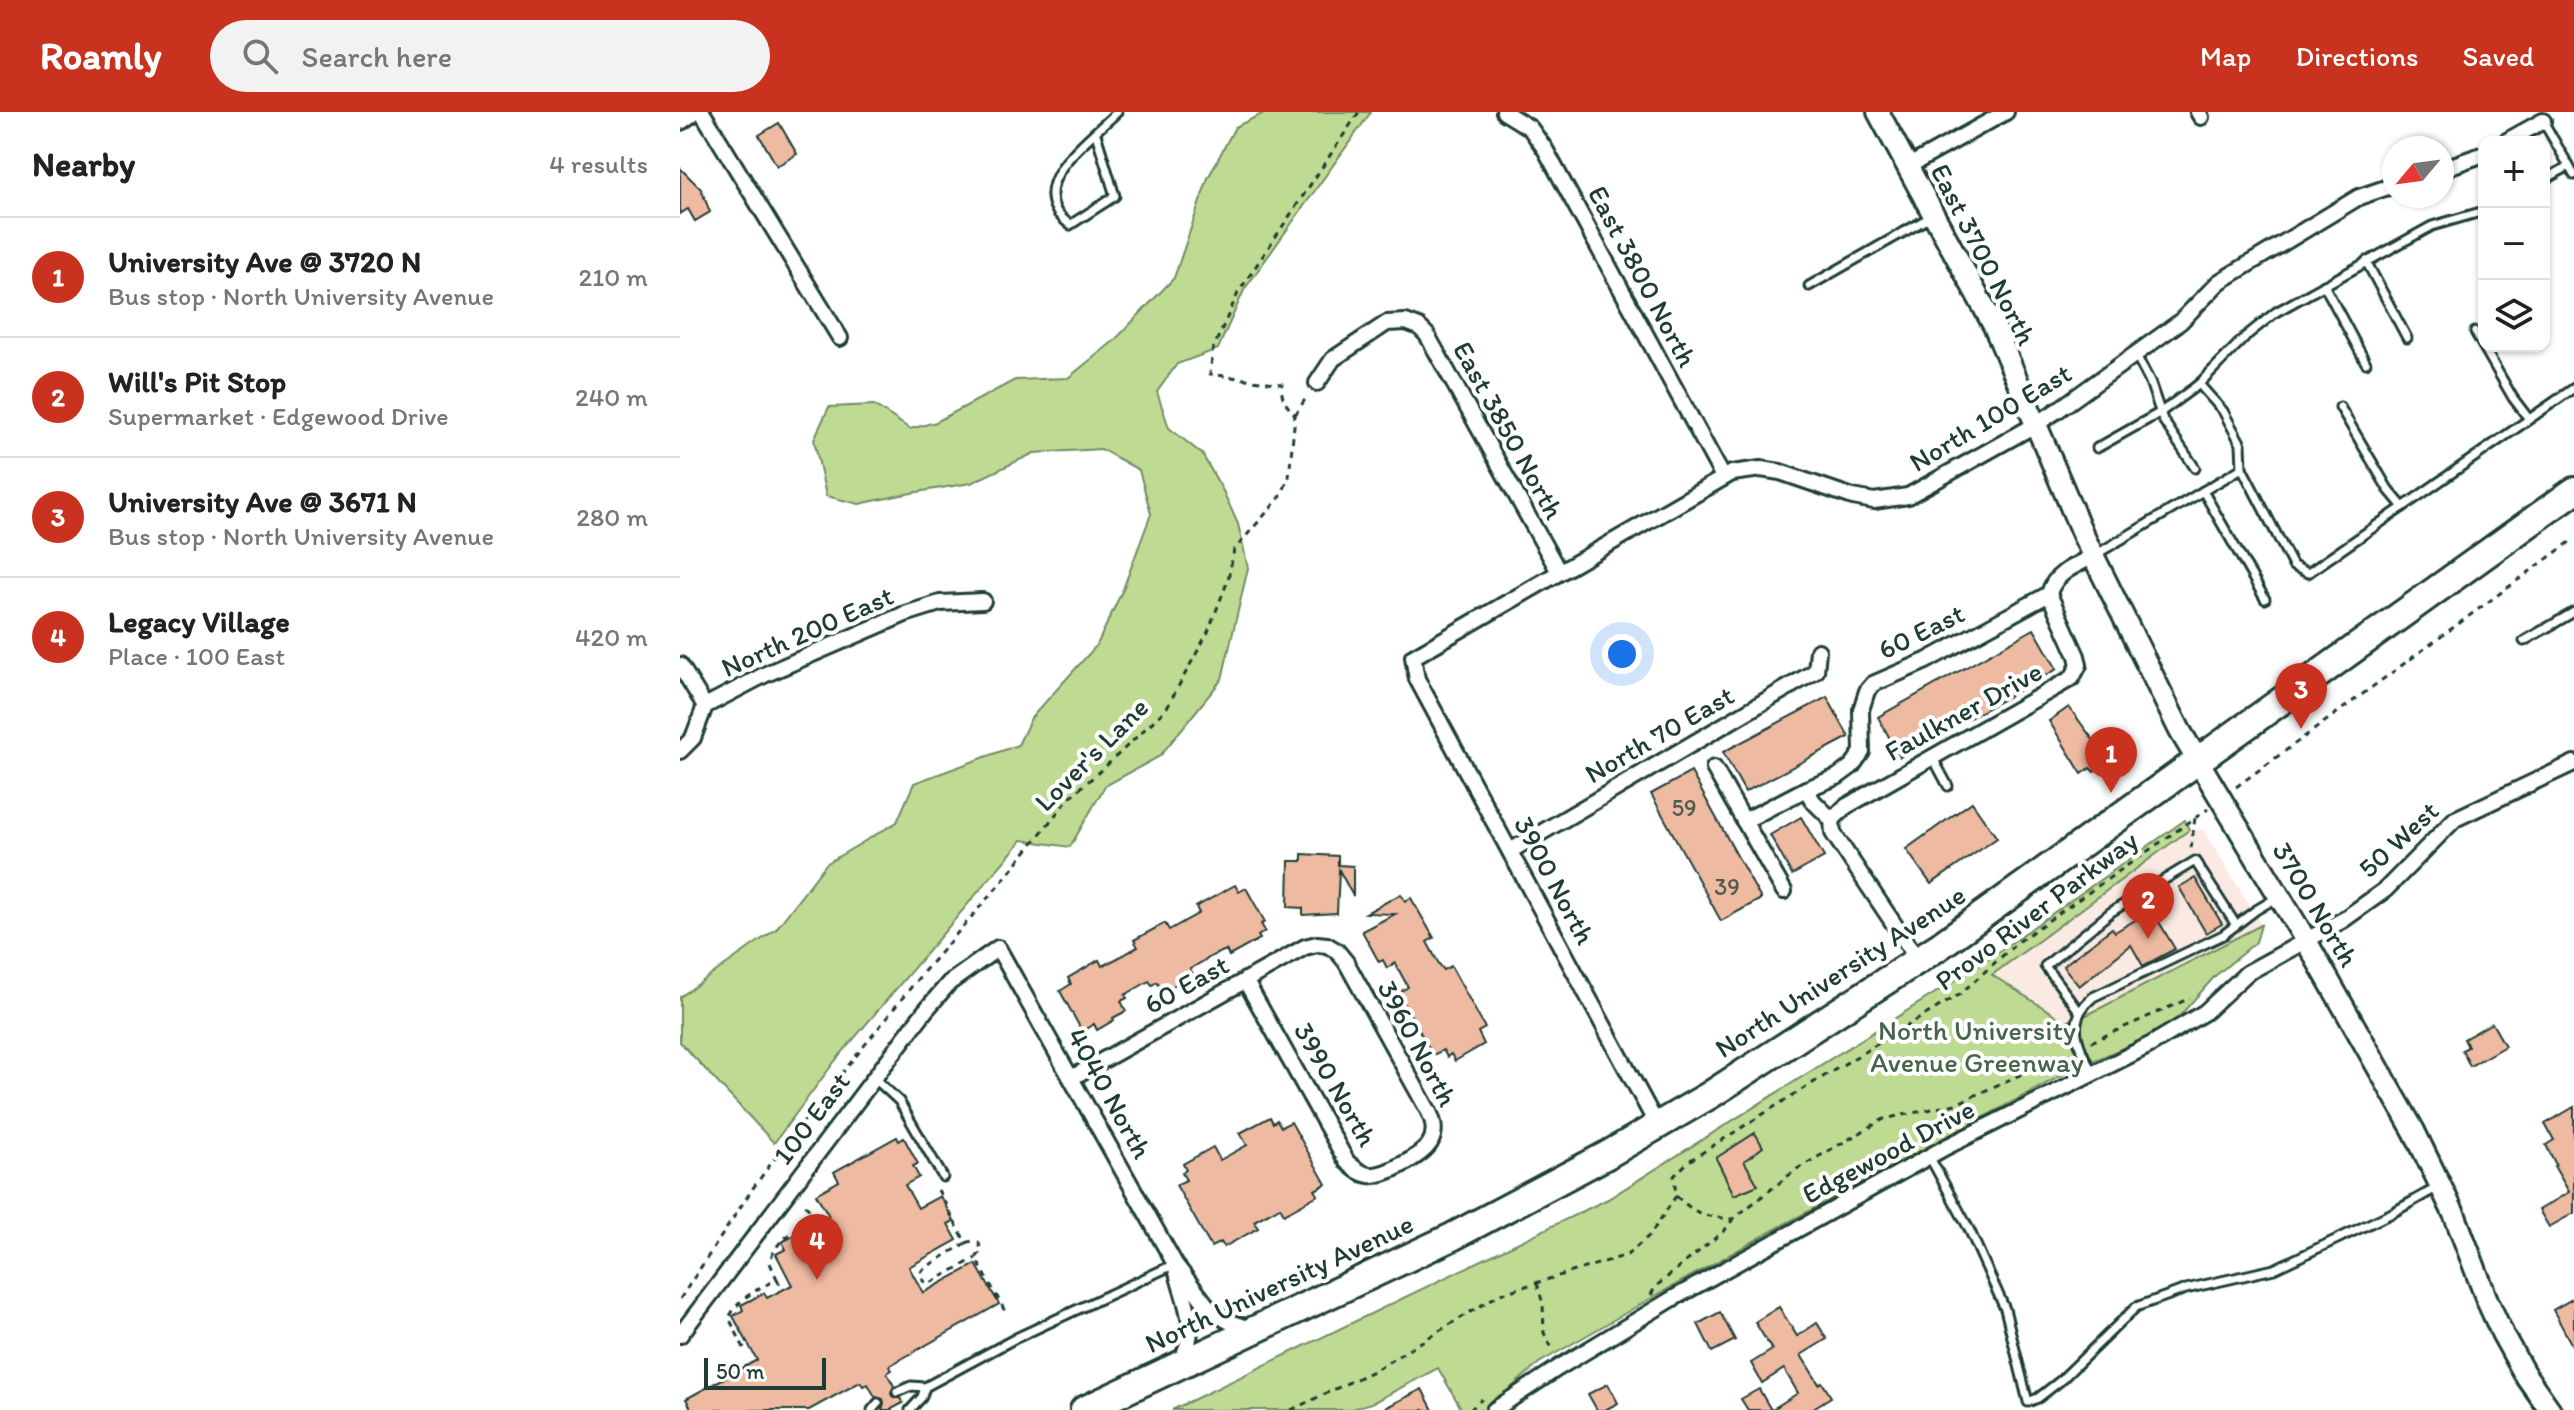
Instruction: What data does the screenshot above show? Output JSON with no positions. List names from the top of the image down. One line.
{"streets":{"highway":["North University Avenue"],"main road":["East 3700 North","3700 North"],"street":["East 3800 North","North 100 East","East 3850 North","North 200 East","60 East","Faulkner Drive","North 70 East","50 West","3900 North","3960 North","3990 North","4040 North","100 East","Edgewood Drive"],"path":["Lover's Lane","Provo River Parkway"]},"crossings":[["East 3700 North","North 100 East"],["East 3700 North","3700 North"],["East 3800 North","North 100 East"],["North 100 East","East 3850 North"],["North 100 East","3900 North"],["North 100 East","3700 North"],["60 East","Faulkner Drive"],["60 East","3960 North"],["60 East","3990 North"],["60 East","4040 North"],["North 70 East","3900 North"],["50 West","3700 North"],["50 West","Edgewood Drive"],["3900 North","North University Avenue"],["3700 North","Provo River Parkway"],["3700 North","North University Avenue"],["3700 North","Edgewood Drive"],["North University Avenue","4040 North"],["3960 North","3990 North"],["4040 North","100 East"]],"parks":["North University Avenue Greenway"],"house_numbers":["59","39"],"scale_bar":"50 m","north":"bottom left","page":{"header":"Roamly","search":"Search here","nav":["Map","Directions","Saved"],"heading":["Nearby","4 results"],"map_buttons":["+","−"],"list":[{"mark":"1","name":"University Ave @ 3720 N","note":"Bus stop · North University Avenue","value":"210 m"},{"mark":"2","name":"Will's Pit Stop","note":"Supermarket · Edgewood Drive","value":"240 m"},{"mark":"3","name":"University Ave @ 3671 N","note":"Bus stop · North University Avenue","value":"280 m"},{"mark":"4","name":"Legacy Village","note":"Place · 100 East","value":"420 m"}],"pins":["3","1","2","4"],"scale":"50 m"}}
